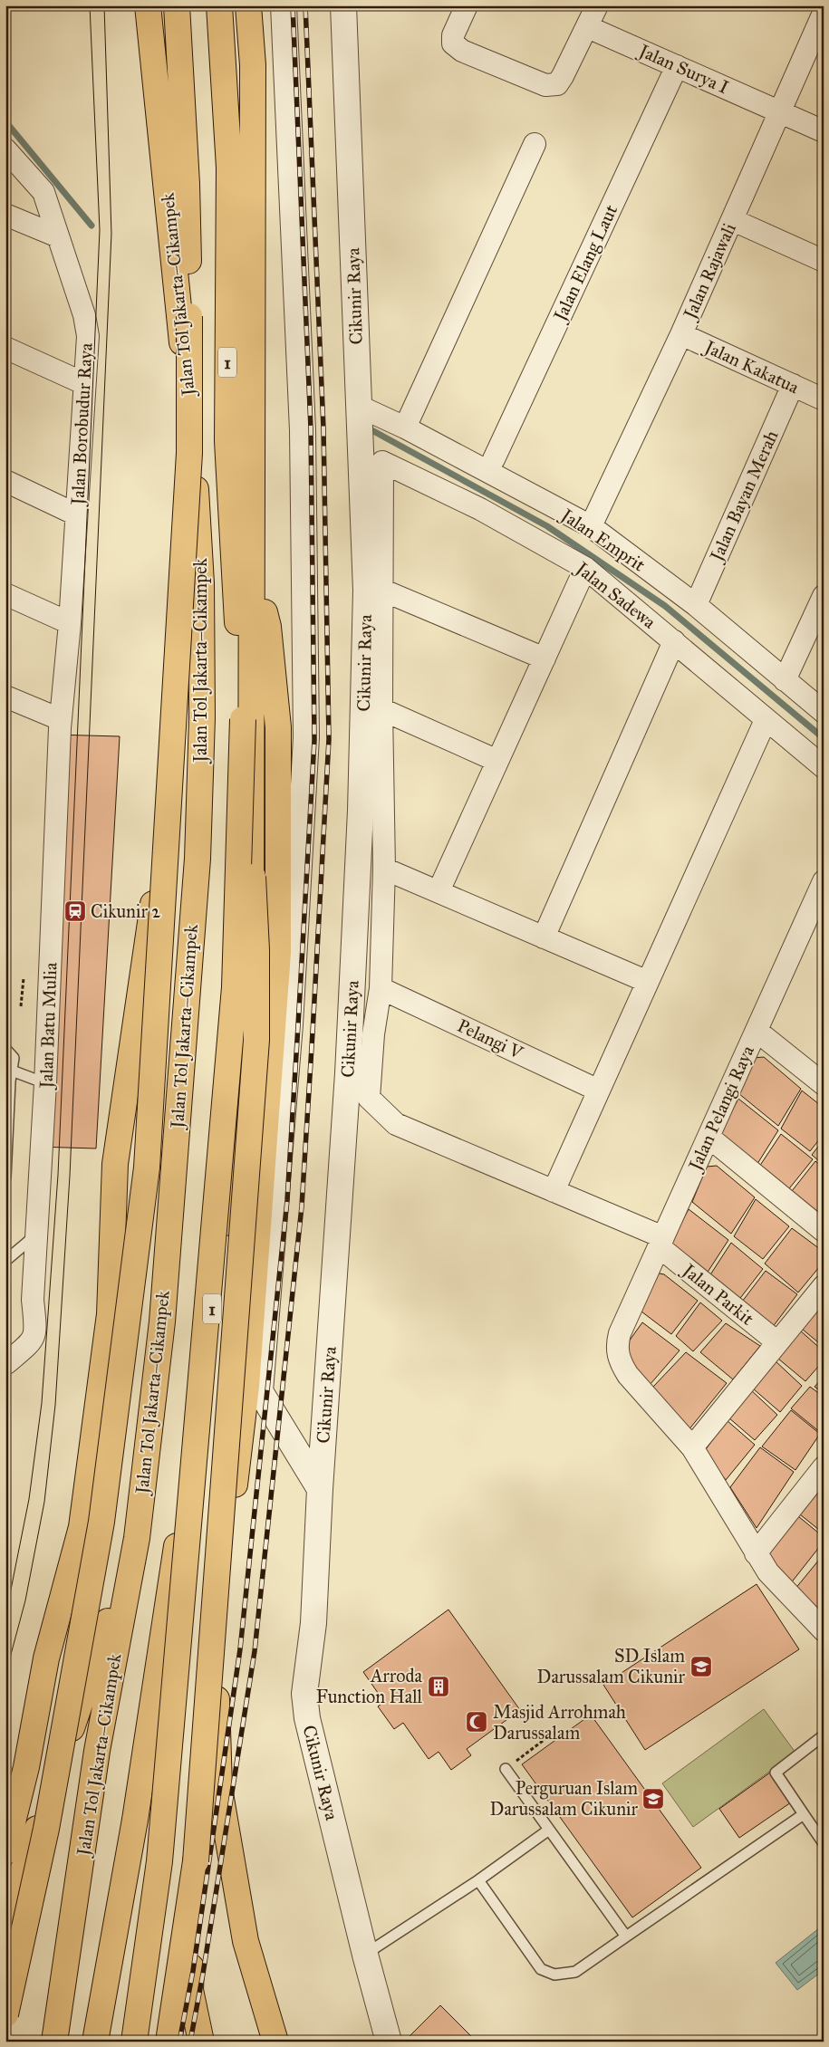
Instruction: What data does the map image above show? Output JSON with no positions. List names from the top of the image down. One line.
{"streets":{"highway":["Jalan Tol Jakarta–Cikampek","1"],"street":["Jalan Surya I","Jalan Elang Laut","Jalan Rajawali","Cikunir Raya","Jalan Kakatua","Jalan Borobudur Raya","Jalan Bayan Merah","Jalan Emprit","Jalan Sadewa","Jalan Batu Mulia","Pelangi V","Jalan Pelangi Raya","Jalan Parkit"]},"crossings":[["Jalan Surya I","Jalan Elang Laut"],["Jalan Surya I","Jalan Rajawali"],["Jalan Rajawali","Jalan Kakatua"],["Jalan Rajawali","Jalan Emprit"],["Cikunir Raya","Jalan Emprit"],["Jalan Kakatua","Jalan Bayan Merah"],["Jalan Borobudur Raya","Jalan Batu Mulia"],["Jalan Bayan Merah","Jalan Emprit"],["Pelangi V","Jalan Parkit"],["Jalan Pelangi Raya","Jalan Parkit"]],"places":{"station":["Cikunir 2"],"school or university":["SD Islam Darussalam Cikunir","Perguruan Islam Darussalam Cikunir"],"building":["Arroda Function Hall"],"mosque":["Masjid Arrohmah Darussalam"]}}
